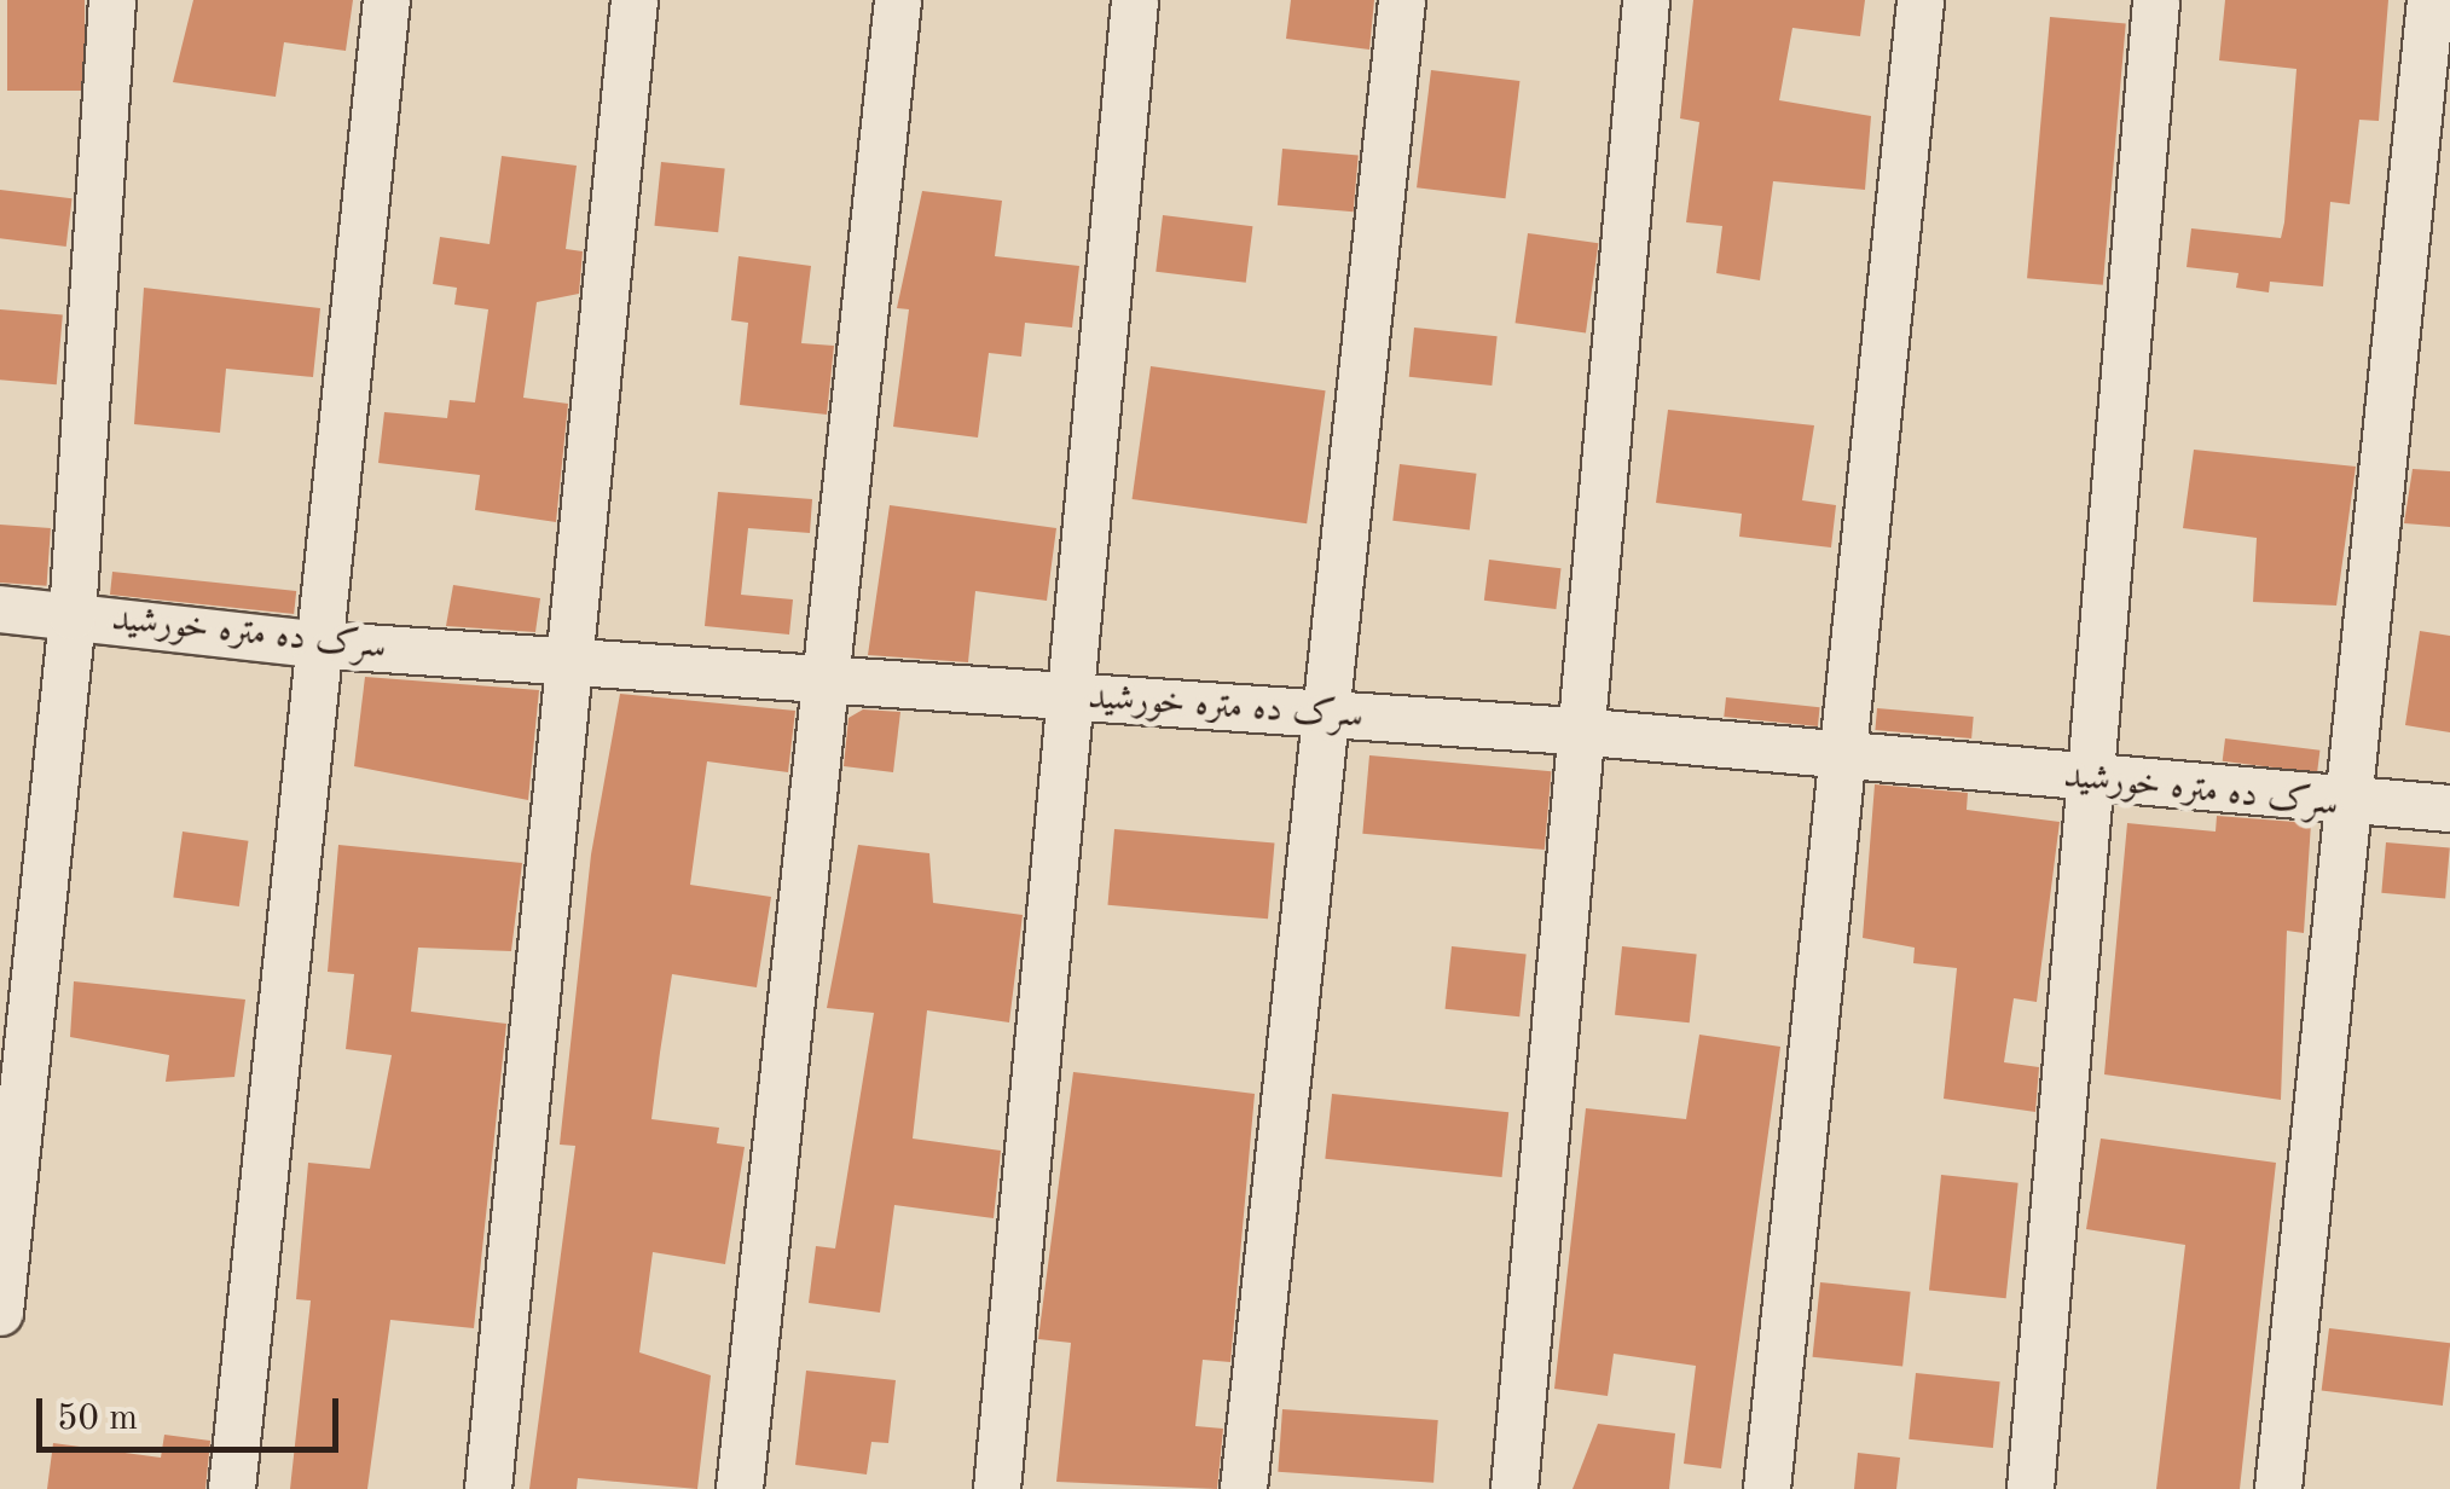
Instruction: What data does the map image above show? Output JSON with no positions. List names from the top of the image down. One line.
{"streets":{"street":["سرک ده متره خورشید"]},"scale_bar":"50 m"}
